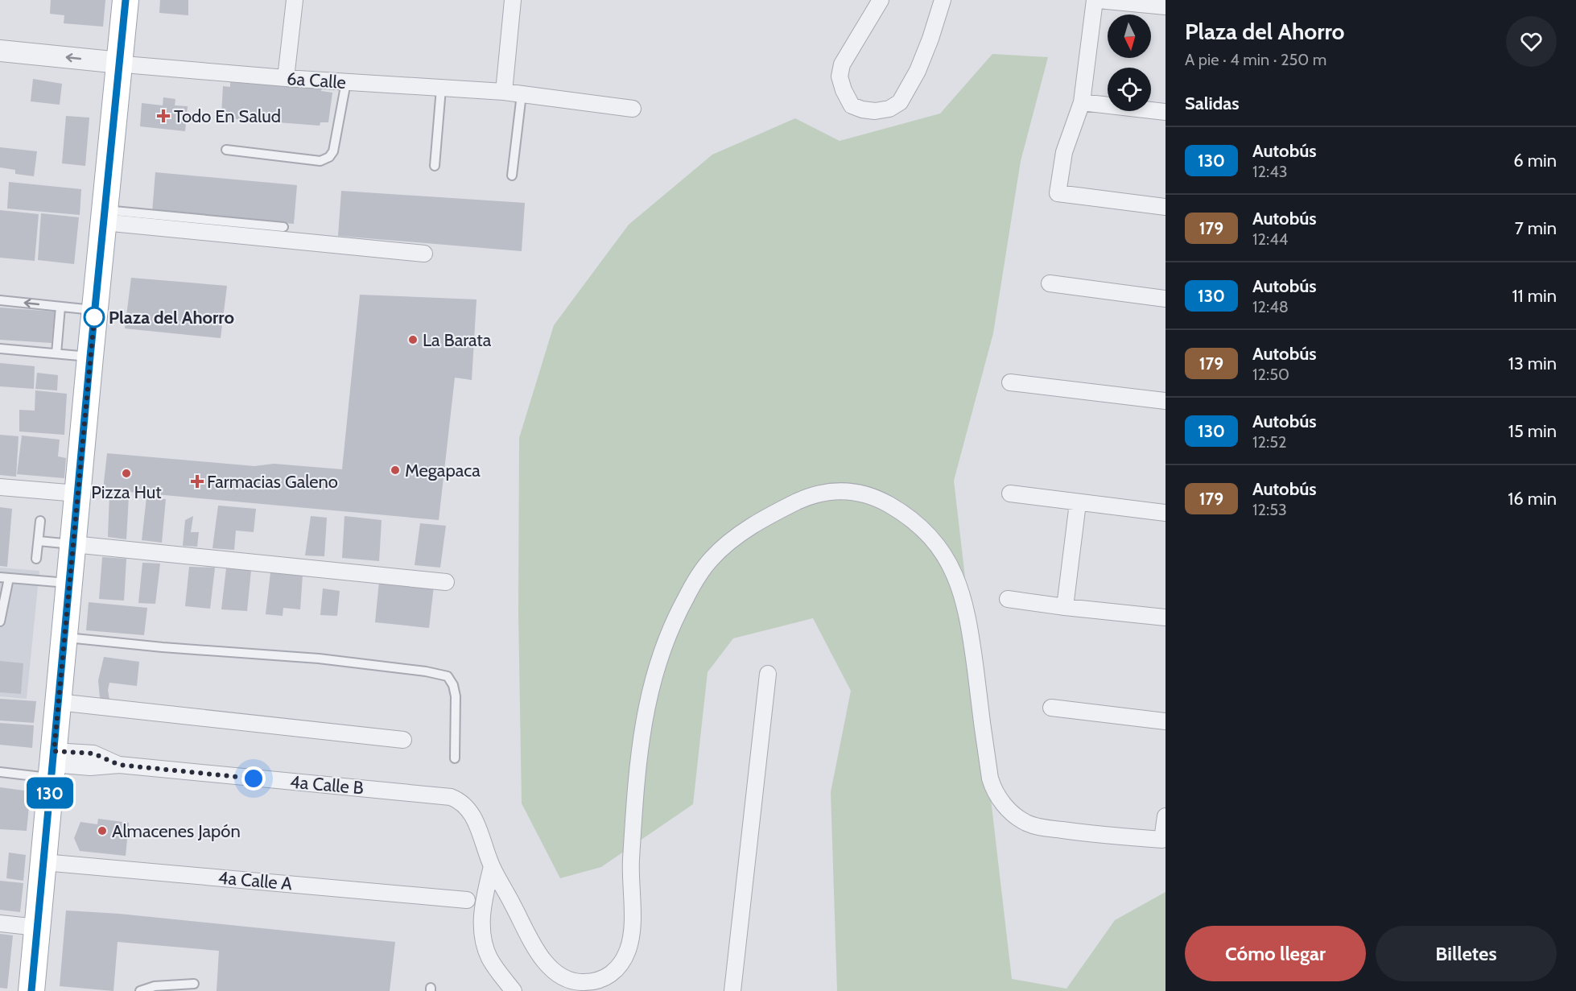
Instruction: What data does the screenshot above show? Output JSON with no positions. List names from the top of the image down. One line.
{"streets":{"street":["6a Calle","4a Calle B","4a Calle A"]},"places":{"health":["Todo En Salud","Farmacias Galeno"],"other":["Plaza del Ahorro","La Barata","Megapaca","Pizza Hut","Almacenes Japón"]},"lines":["bus line 130"],"north":"bottom","page":{"on_map":"130","heading":[["Plaza del Ahorro","A pie · 4 min · 250 m"],"Salidas"],"list":[{"mark":"130","name":"Autobús","note":"12:43","value":"6 min"},{"mark":"179","name":"Autobús","note":"12:44","value":"7 min"},{"mark":"130","name":"Autobús","note":"12:48","value":"11 min"},{"mark":"179","name":"Autobús","note":"12:50","value":"13 min"},{"mark":"130","name":"Autobús","note":"12:52","value":"15 min"},{"mark":"179","name":"Autobús","note":"12:53","value":"16 min"}],"buttons":["Cómo llegar","Billetes"]}}
